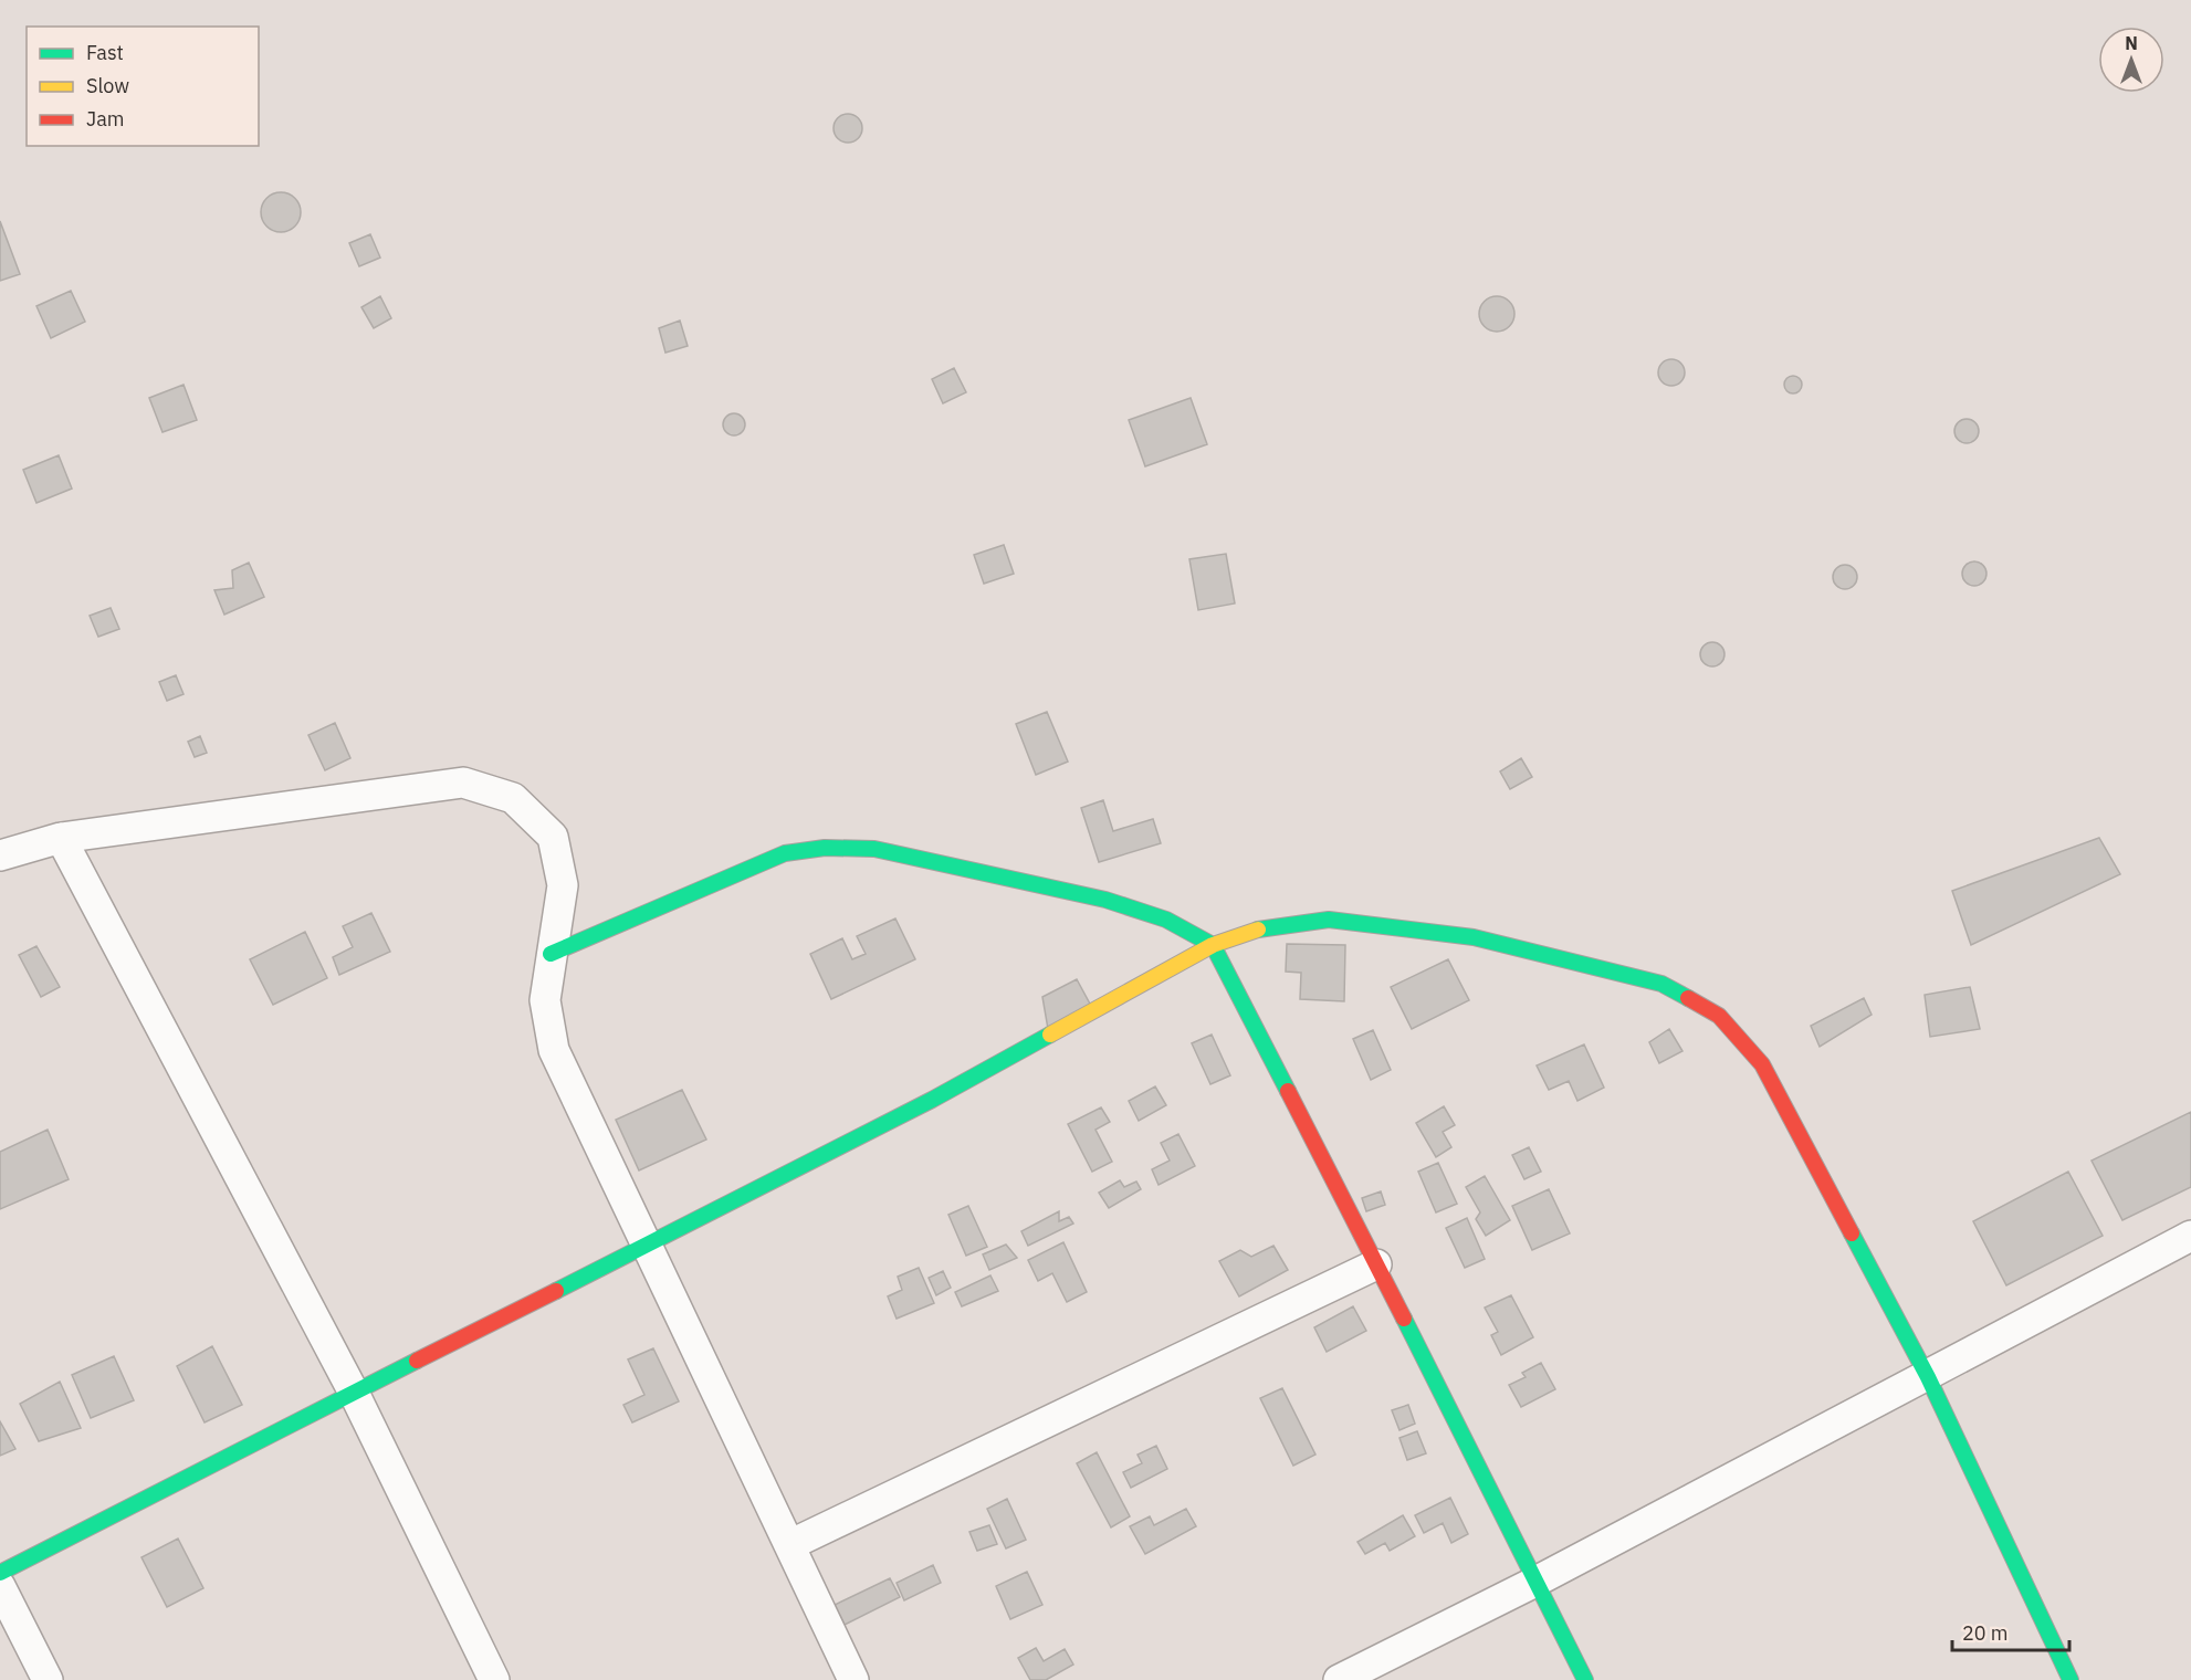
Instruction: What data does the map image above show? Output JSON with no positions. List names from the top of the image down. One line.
{"legend":["Fast","Slow","Jam"],"scale_bar":"20 m","north":"top"}
